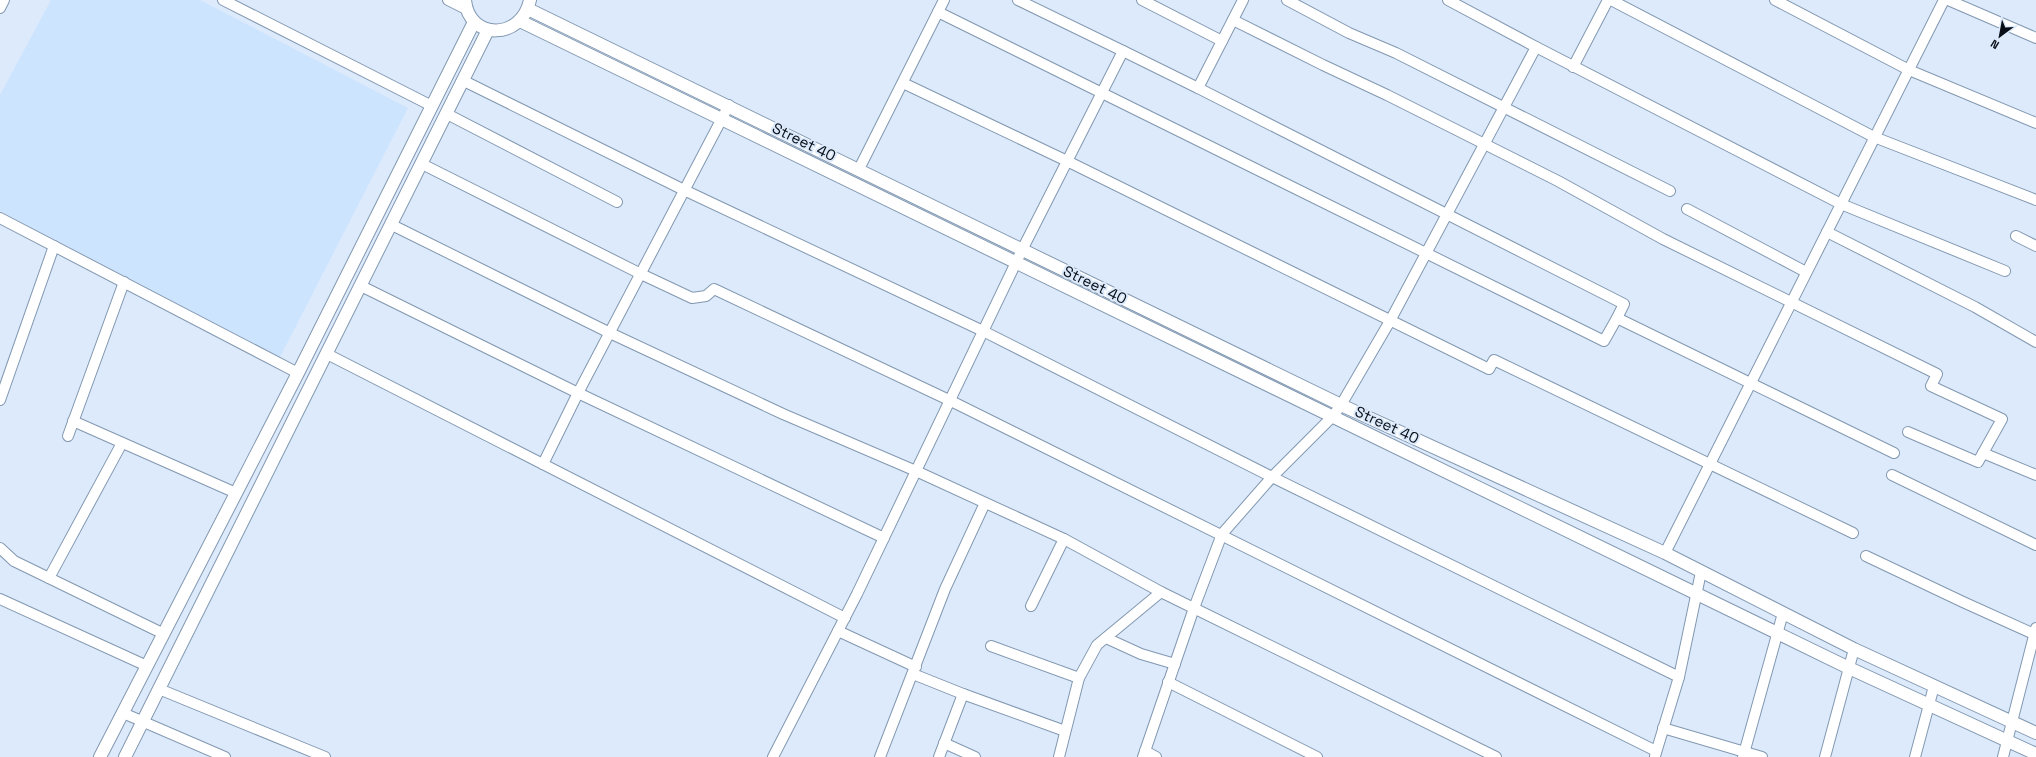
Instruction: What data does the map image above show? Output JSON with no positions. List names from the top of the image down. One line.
{"streets":{"main road":["Street 40"]},"north":"bottom left"}
